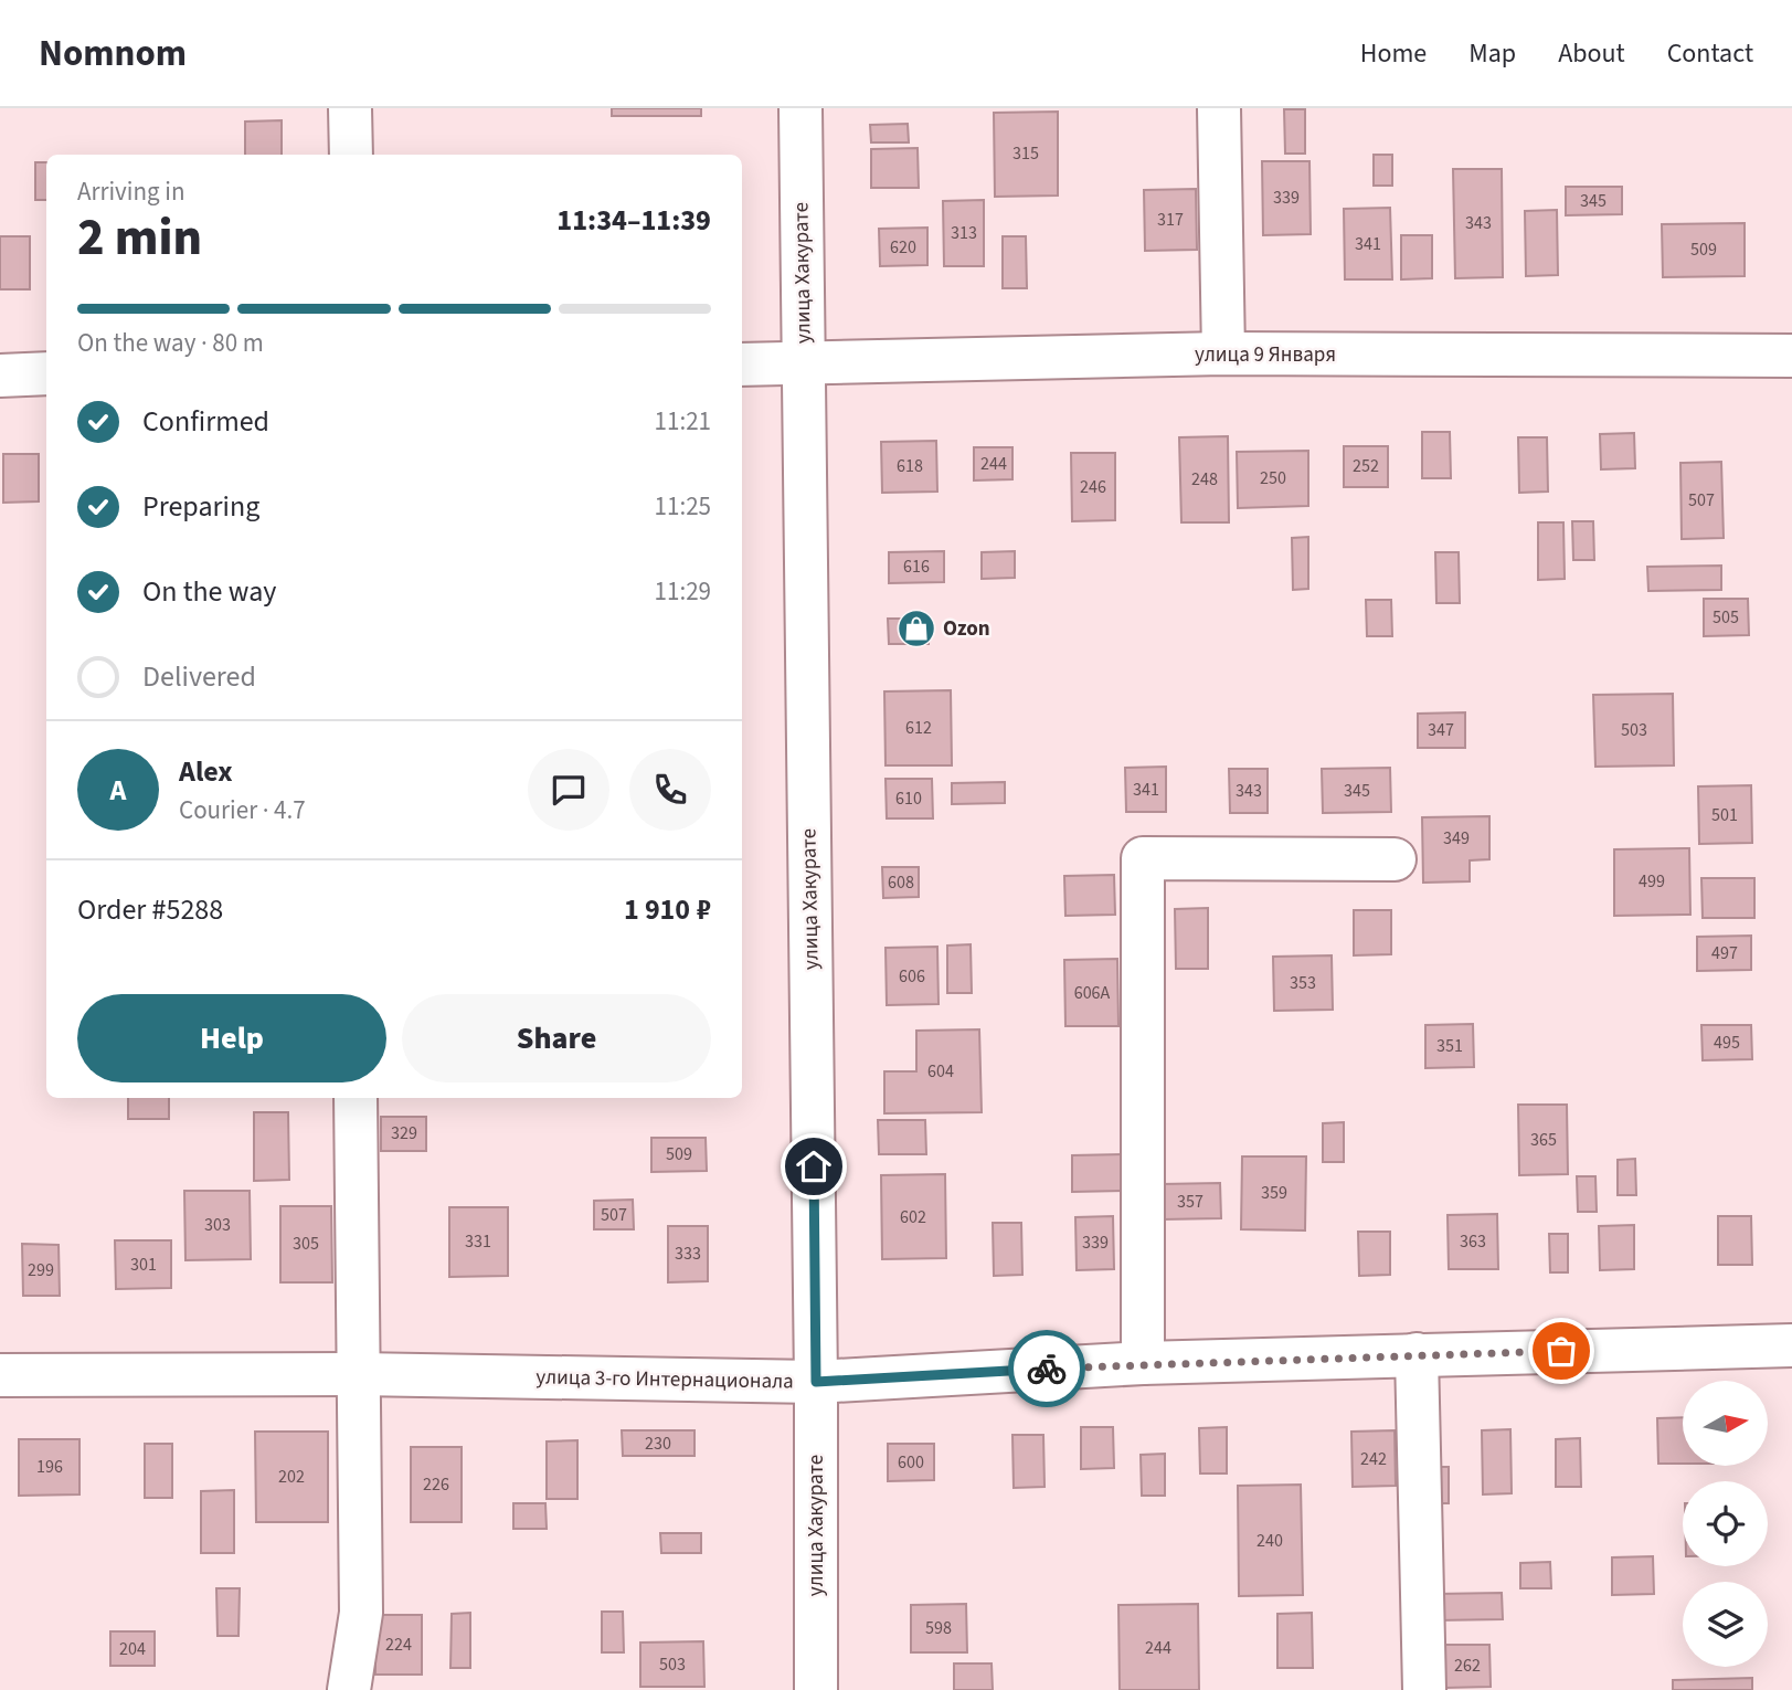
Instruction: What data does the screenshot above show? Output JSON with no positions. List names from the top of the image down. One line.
{"streets":{"street":["улица Хакурате","улица 9 Января","улица 3-го Интернационала"]},"crossings":[["улица Хакурате","улица 9 Января"],["улица Хакурате","улица 3-го Интернационала"]],"places":{"shop":["Ozon"]},"house_numbers":["315","339","345","317","343","313","341","620","509","244","618","252","250","248","246","507","616","505","612","347","503","341","343","345","610","501","349","499","608","497","606","353","606А","495","351","604","329","365","509","359","357","507","602","303","331","363","339","305","333","301","299","230","242","600","196","202","226","240","598","224","244","204","503","262"],"north":"right","page":{"header":"Nomnom","nav":["Home","Map","About","Contact"],"heading":["2 min","Arriving in","11:34–11:39"],"panel":["Alex","Courier · 4.7","Order #5288","1 910 ₽"],"bar":"On the way · 80 m","list":[["Confirmed","11:21"],["Preparing","11:25"],["On the way","11:29"],"Delivered"],"round":"A","buttons":["Help","Share"]}}
